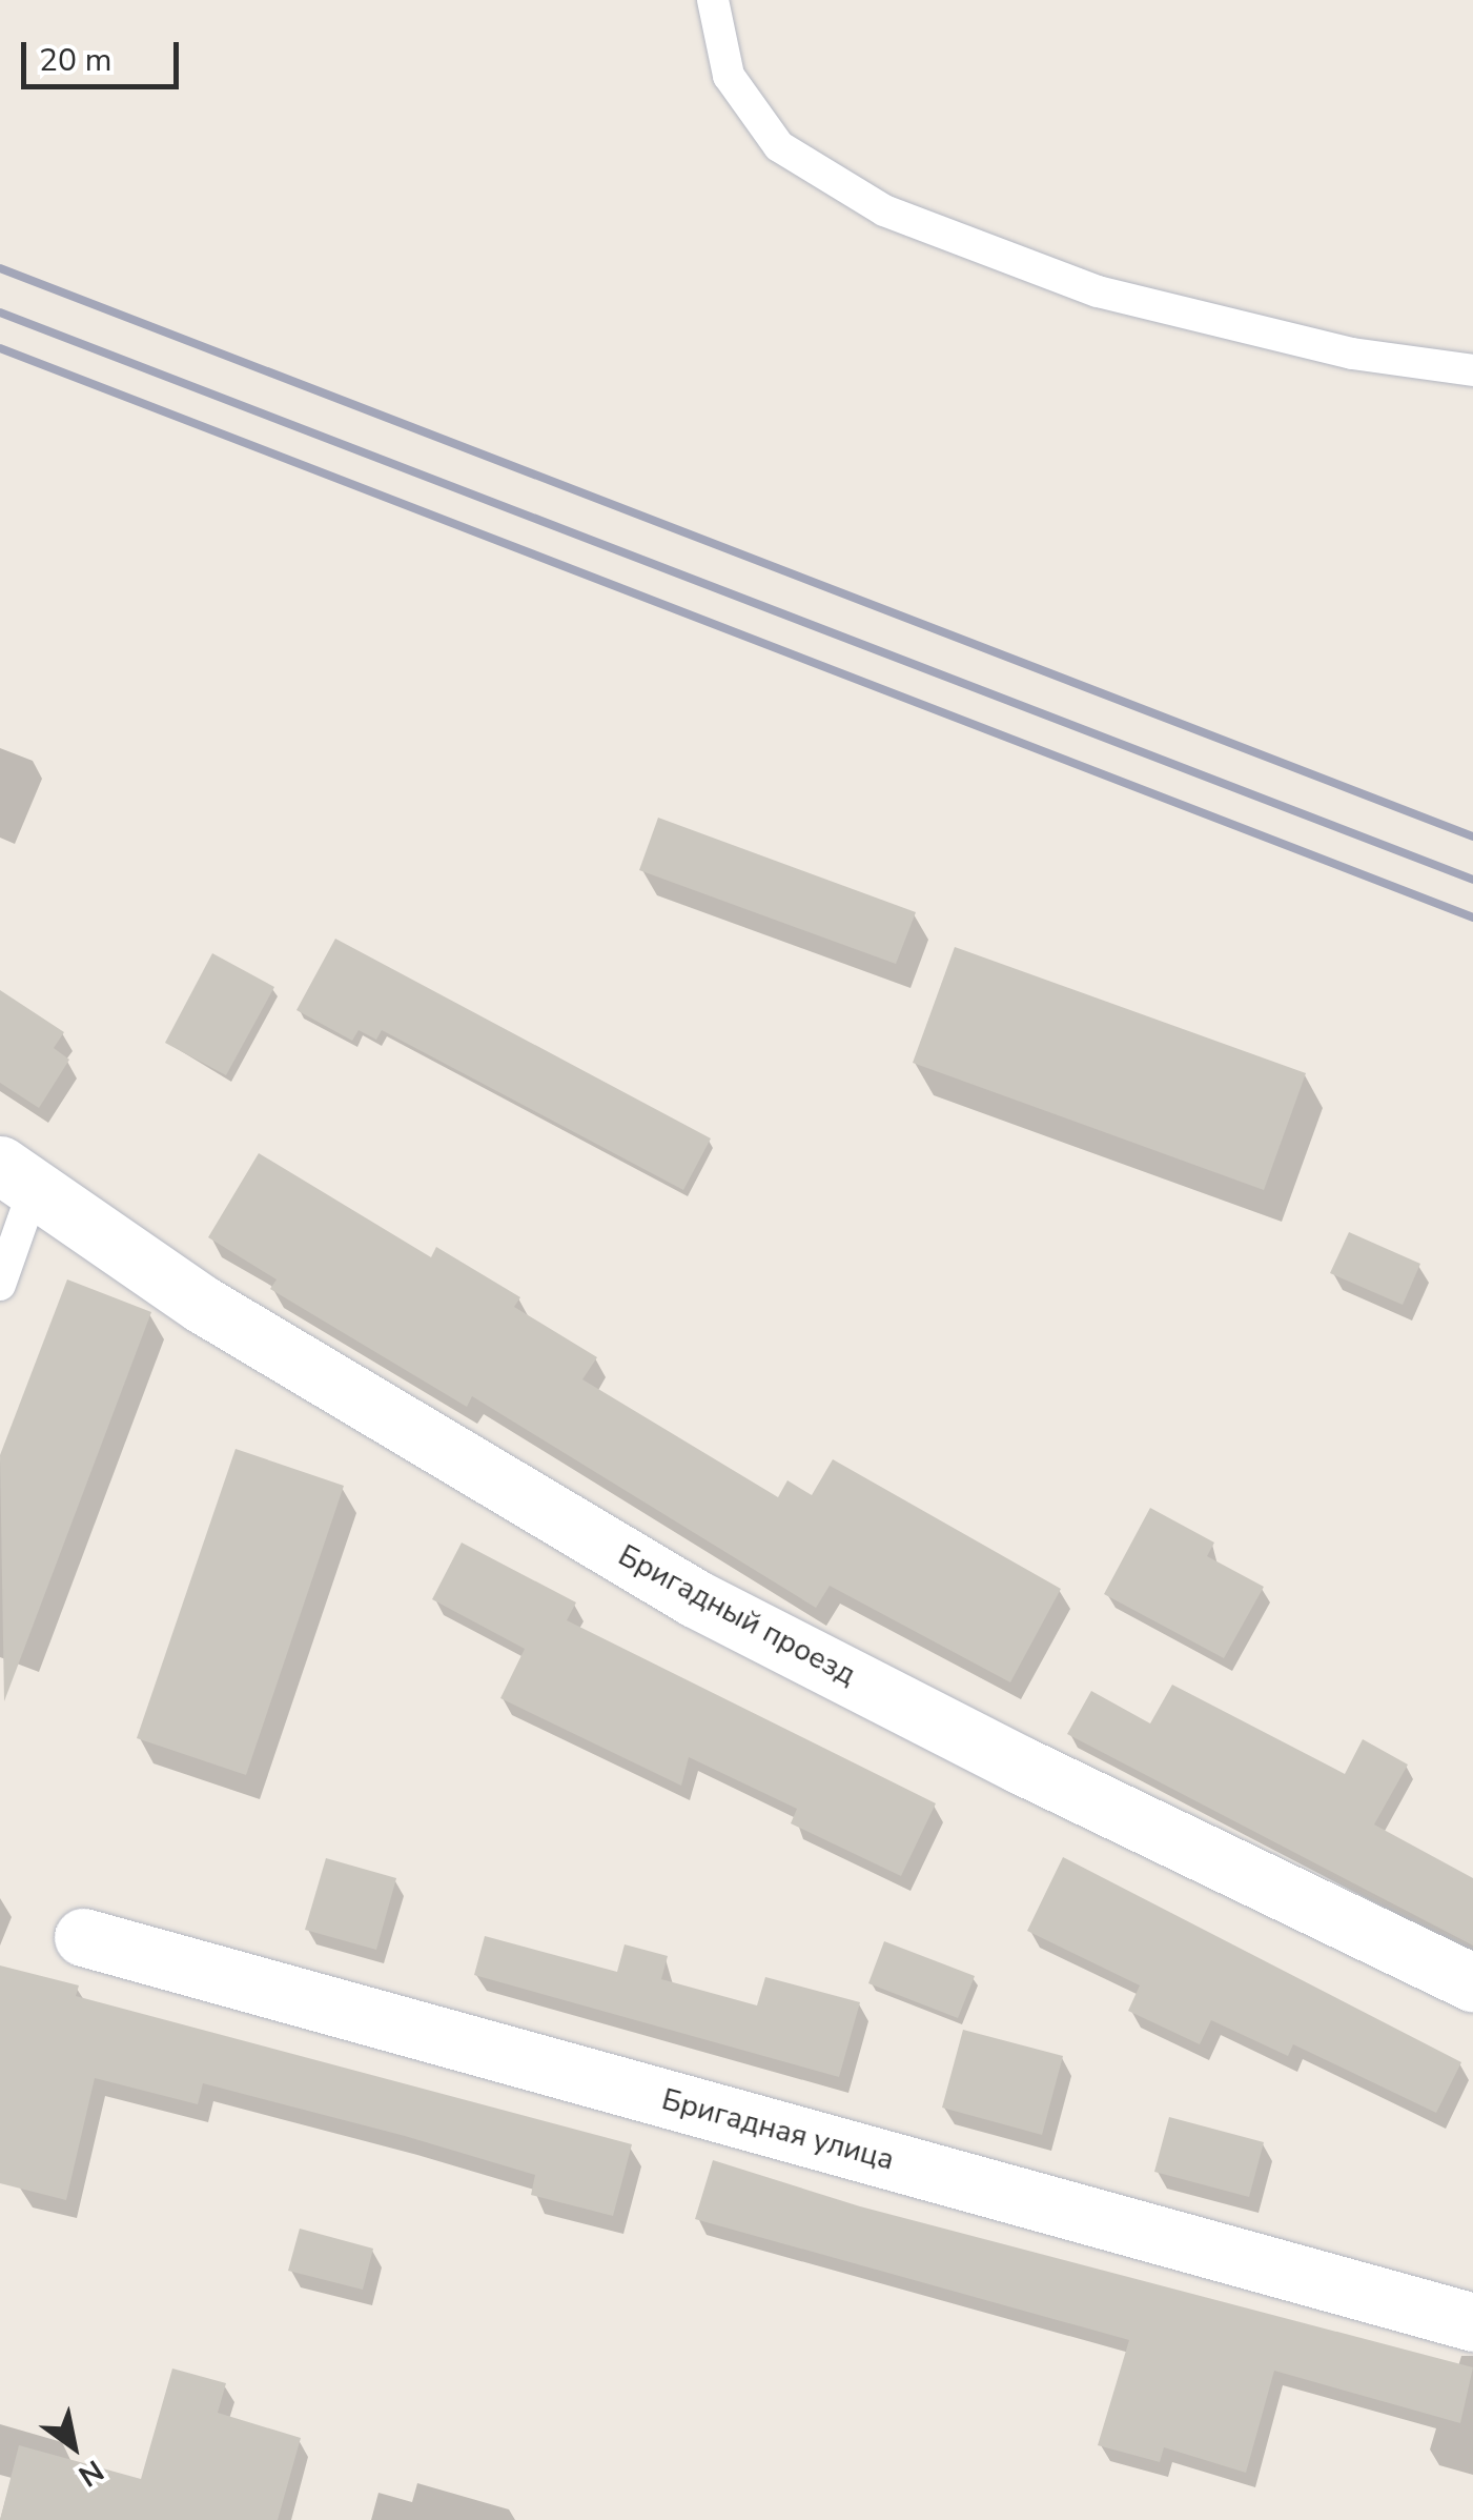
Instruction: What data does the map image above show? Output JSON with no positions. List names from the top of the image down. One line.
{"streets":{"street":["Бригадный проезд","Бригадная улица"]},"scale_bar":"20 m","north":"bottom right"}
